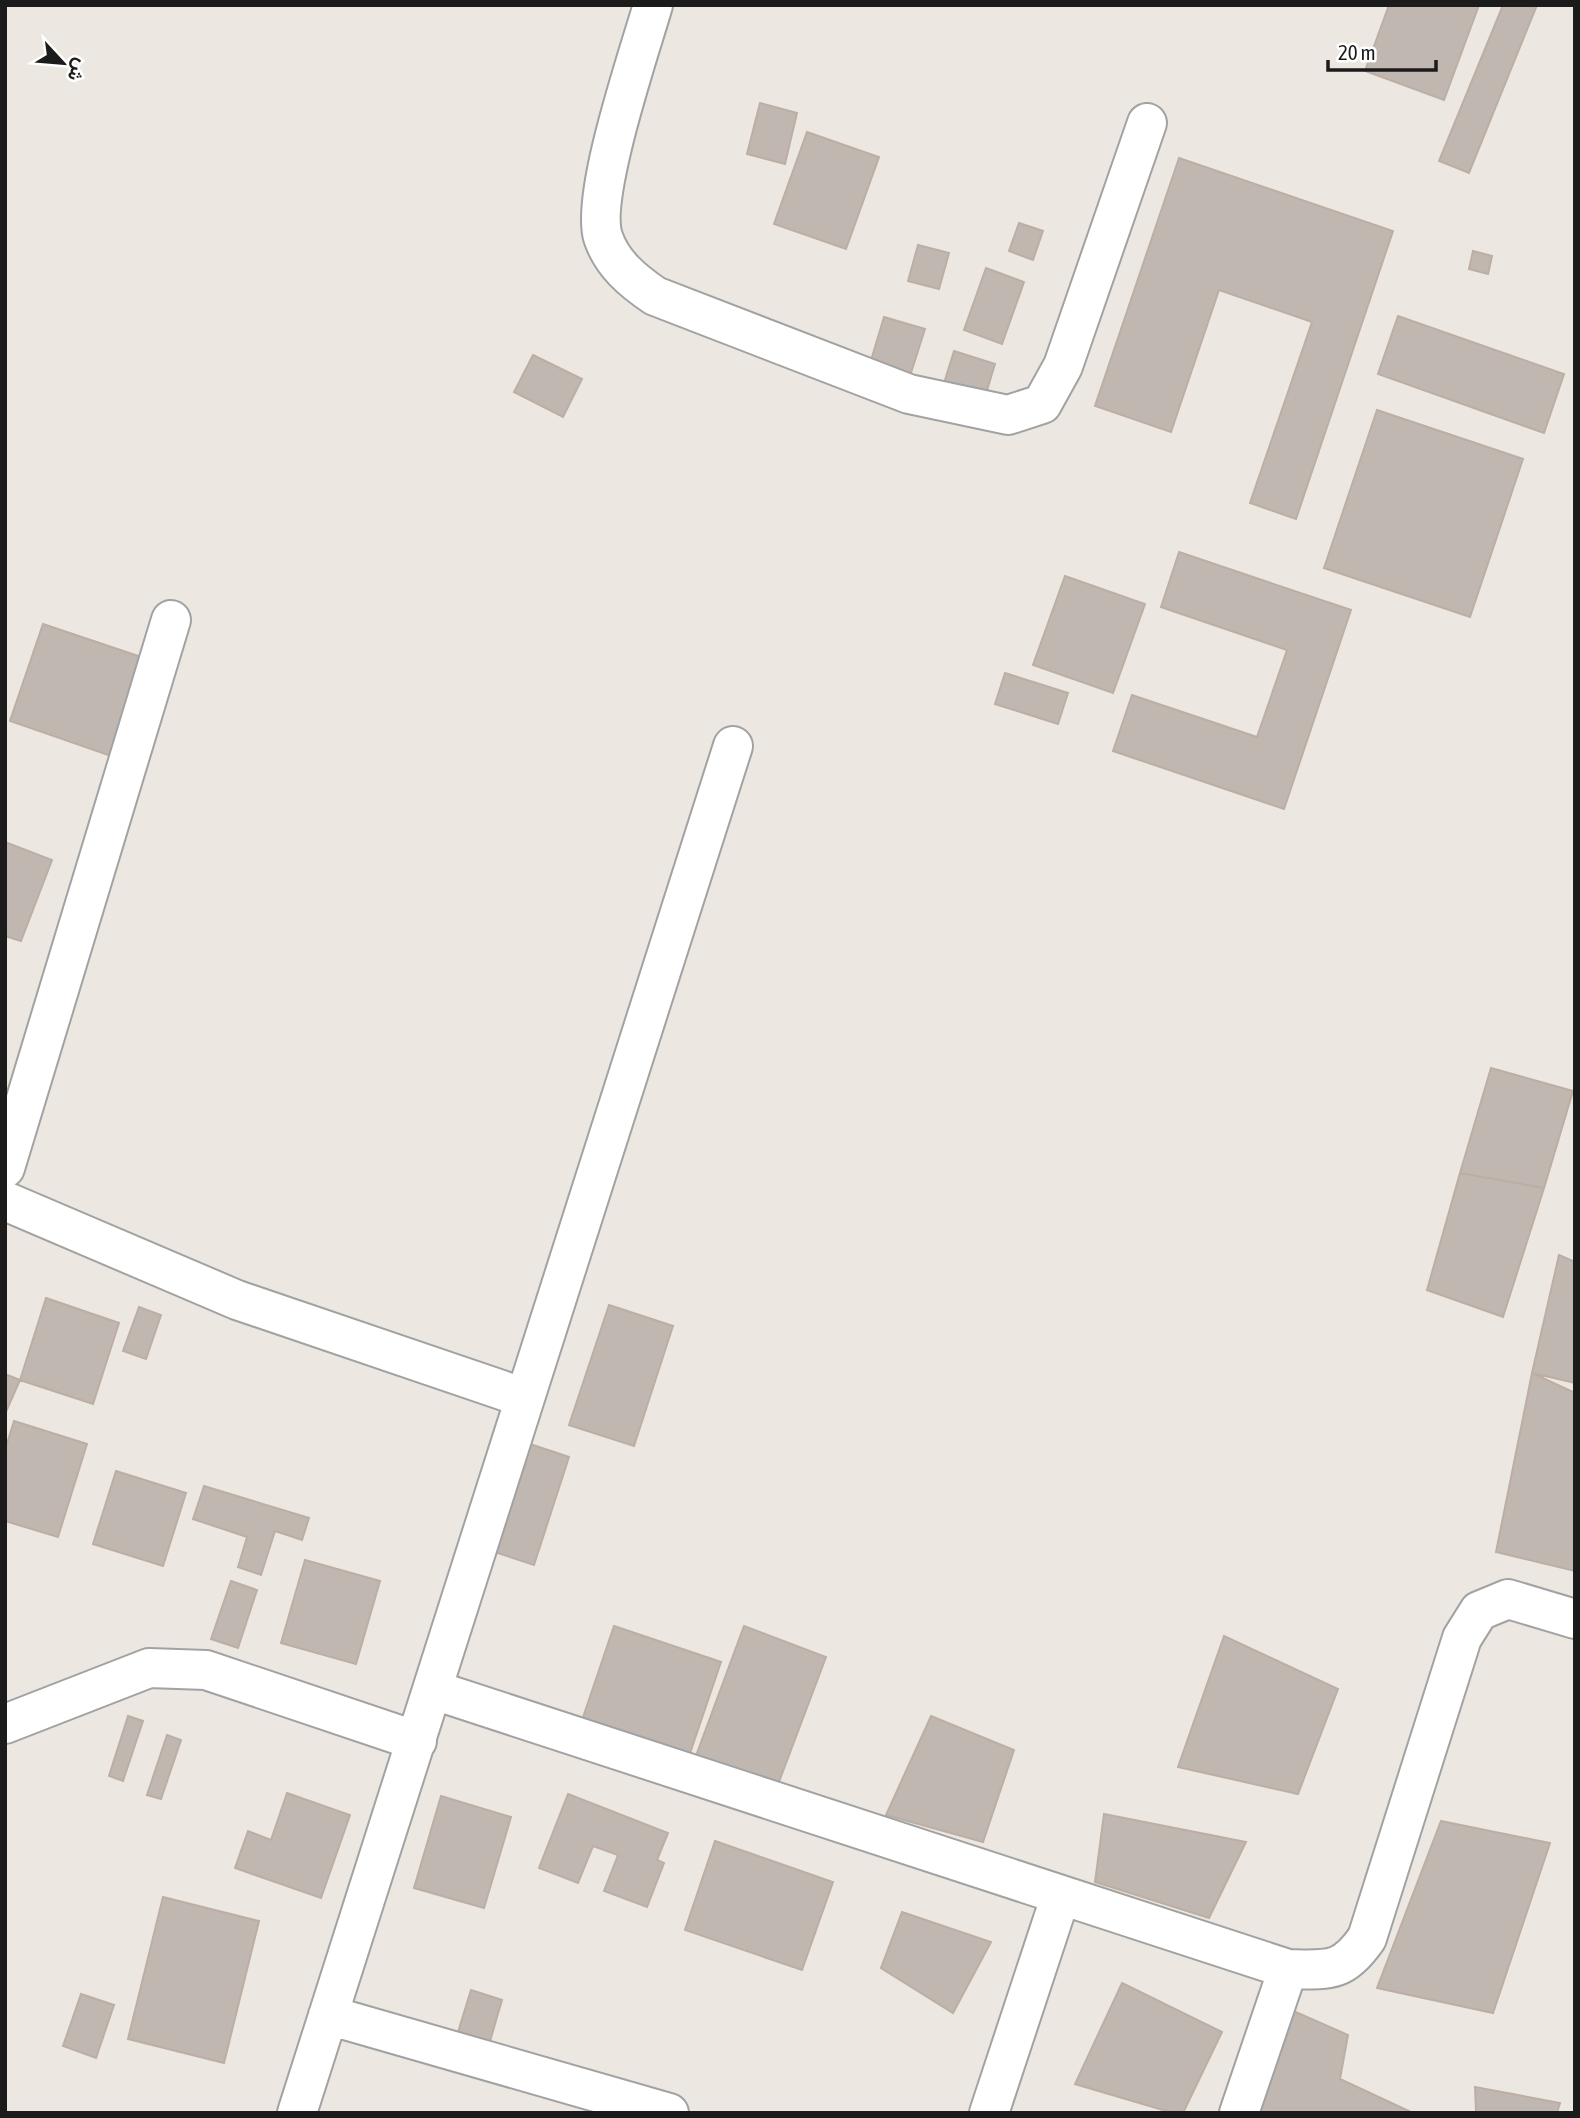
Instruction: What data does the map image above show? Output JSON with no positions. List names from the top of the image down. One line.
{"scale_bar":"20 m","north":"bottom right"}
